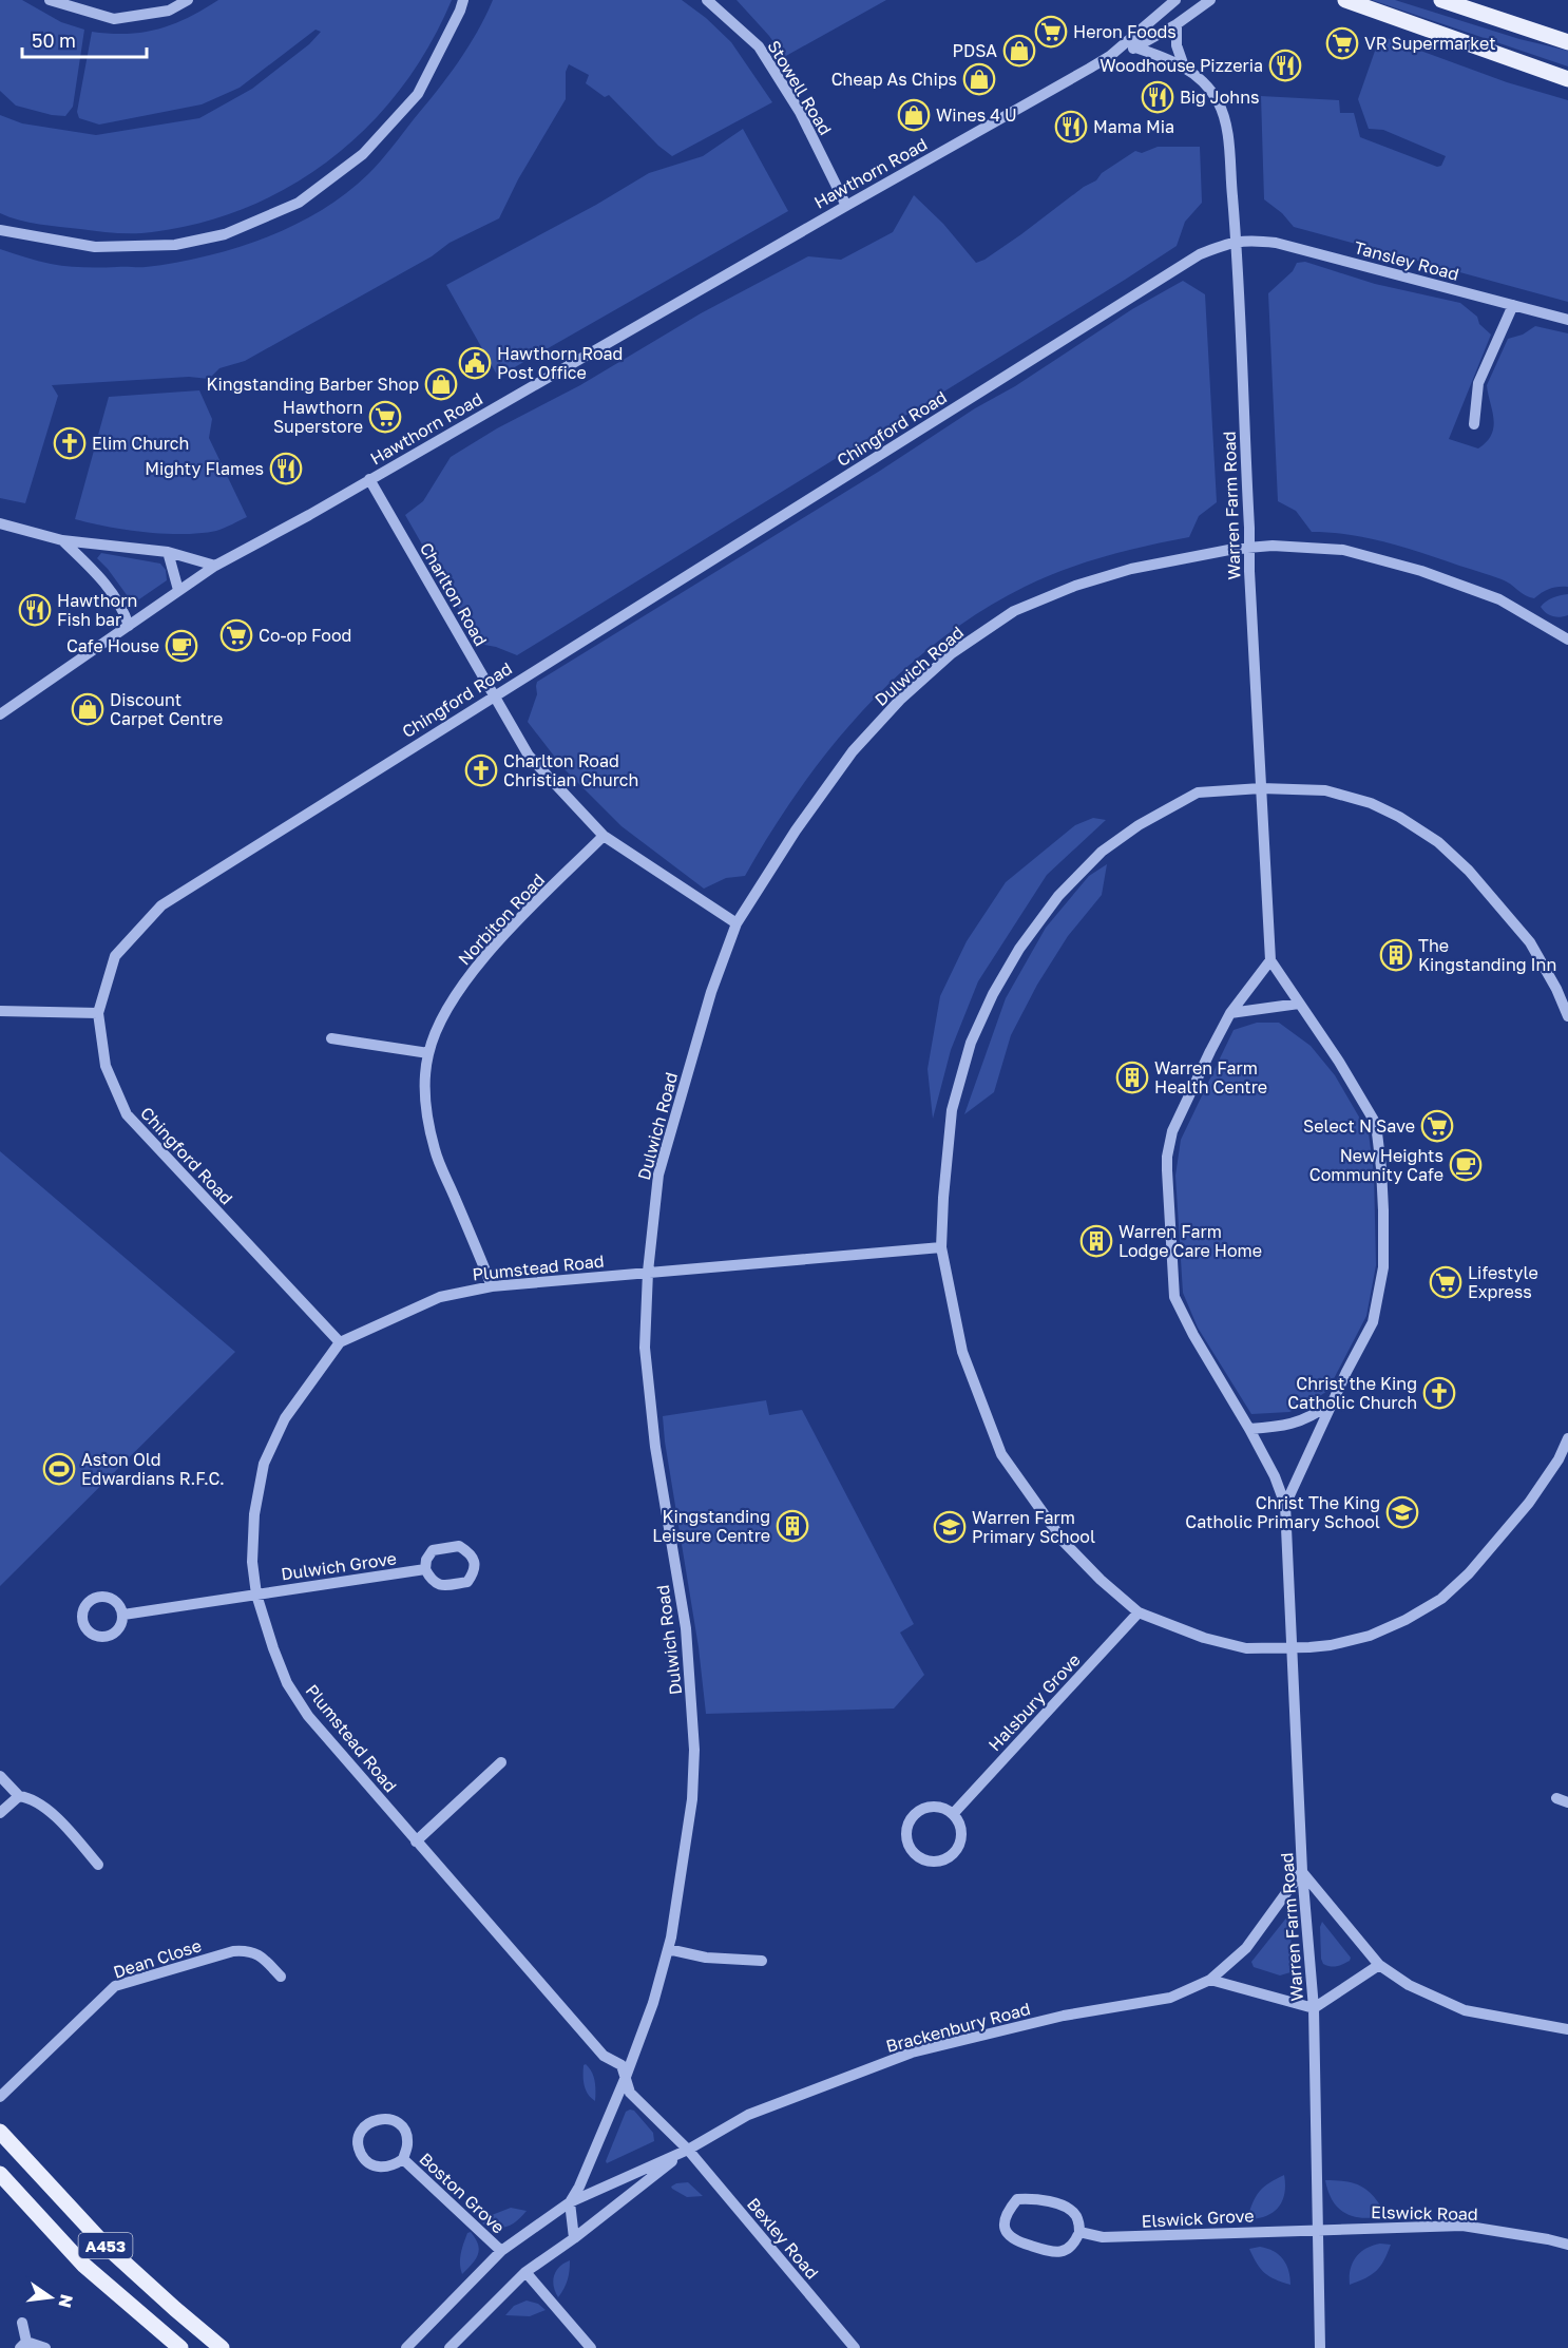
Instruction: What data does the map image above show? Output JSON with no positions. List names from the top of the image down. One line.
{"streets":{"main road":["A453"],"street":["Stowell Road","Hawthorn Road","Tansley Road","Chingford Road","Warren Farm Road","Charlton Road","Dulwich Road","Norbiton Road","Plumstead Road","Dulwich Grove","Halsbury Grove","Dean Close","Brackenbury Road","Boston Grove","Elswick Road","Elswick Grove","Bexley Road"]},"crossings":[["Stowell Road","Hawthorn Road"],["Hawthorn Road","Warren Farm Road"],["Hawthorn Road","Charlton Road"],["Tansley Road","Chingford Road"],["Tansley Road","Warren Farm Road"],["Chingford Road","Warren Farm Road"],["Chingford Road","Charlton Road"],["Chingford Road","Plumstead Road"],["Warren Farm Road","Dulwich Road"],["Warren Farm Road","Brackenbury Road"],["Warren Farm Road","Elswick Road"],["Warren Farm Road","Elswick Grove"],["Charlton Road","Dulwich Road"],["Charlton Road","Norbiton Road"],["Dulwich Road","Plumstead Road"],["Dulwich Road","Brackenbury Road"],["Norbiton Road","Plumstead Road"],["Plumstead Road","Dulwich Grove"],["Plumstead Road","Brackenbury Road"],["Plumstead Road","Bexley Road"],["Brackenbury Road","Boston Grove"],["Brackenbury Road","Bexley Road"],["Elswick Road","Elswick Grove"]],"places":{"supermarket":["Heron Foods","VR Supermarket","Hawthorn Superstore","Co-op Food","Select N Save","Lifestyle Express"],"shop":["PDSA","Cheap As Chips","Wines 4 U","Kingstanding Barber Shop","Discount Carpet Centre"],"restaurant":["Woodhouse Pizzeria","Big Johns","Mama Mia","Mighty Flames","Hawthorn Fish bar"],"public building":["Hawthorn Road Post Office"],"church":["Elim Church","Charlton Road Christian Church","Christ the King Catholic Church"],"cafe":["Cafe House","New Heights Community Cafe"],"building":["The Kingstanding Inn","Warren Farm Health Centre","Warren Farm Lodge Care Home","Kingstanding Leisure Centre"],"sports":["Aston Old Edwardians R.F.C."],"school or university":["Christ The King Catholic Primary School","Warren Farm Primary School"]},"scale_bar":"50 m","north":"right"}
